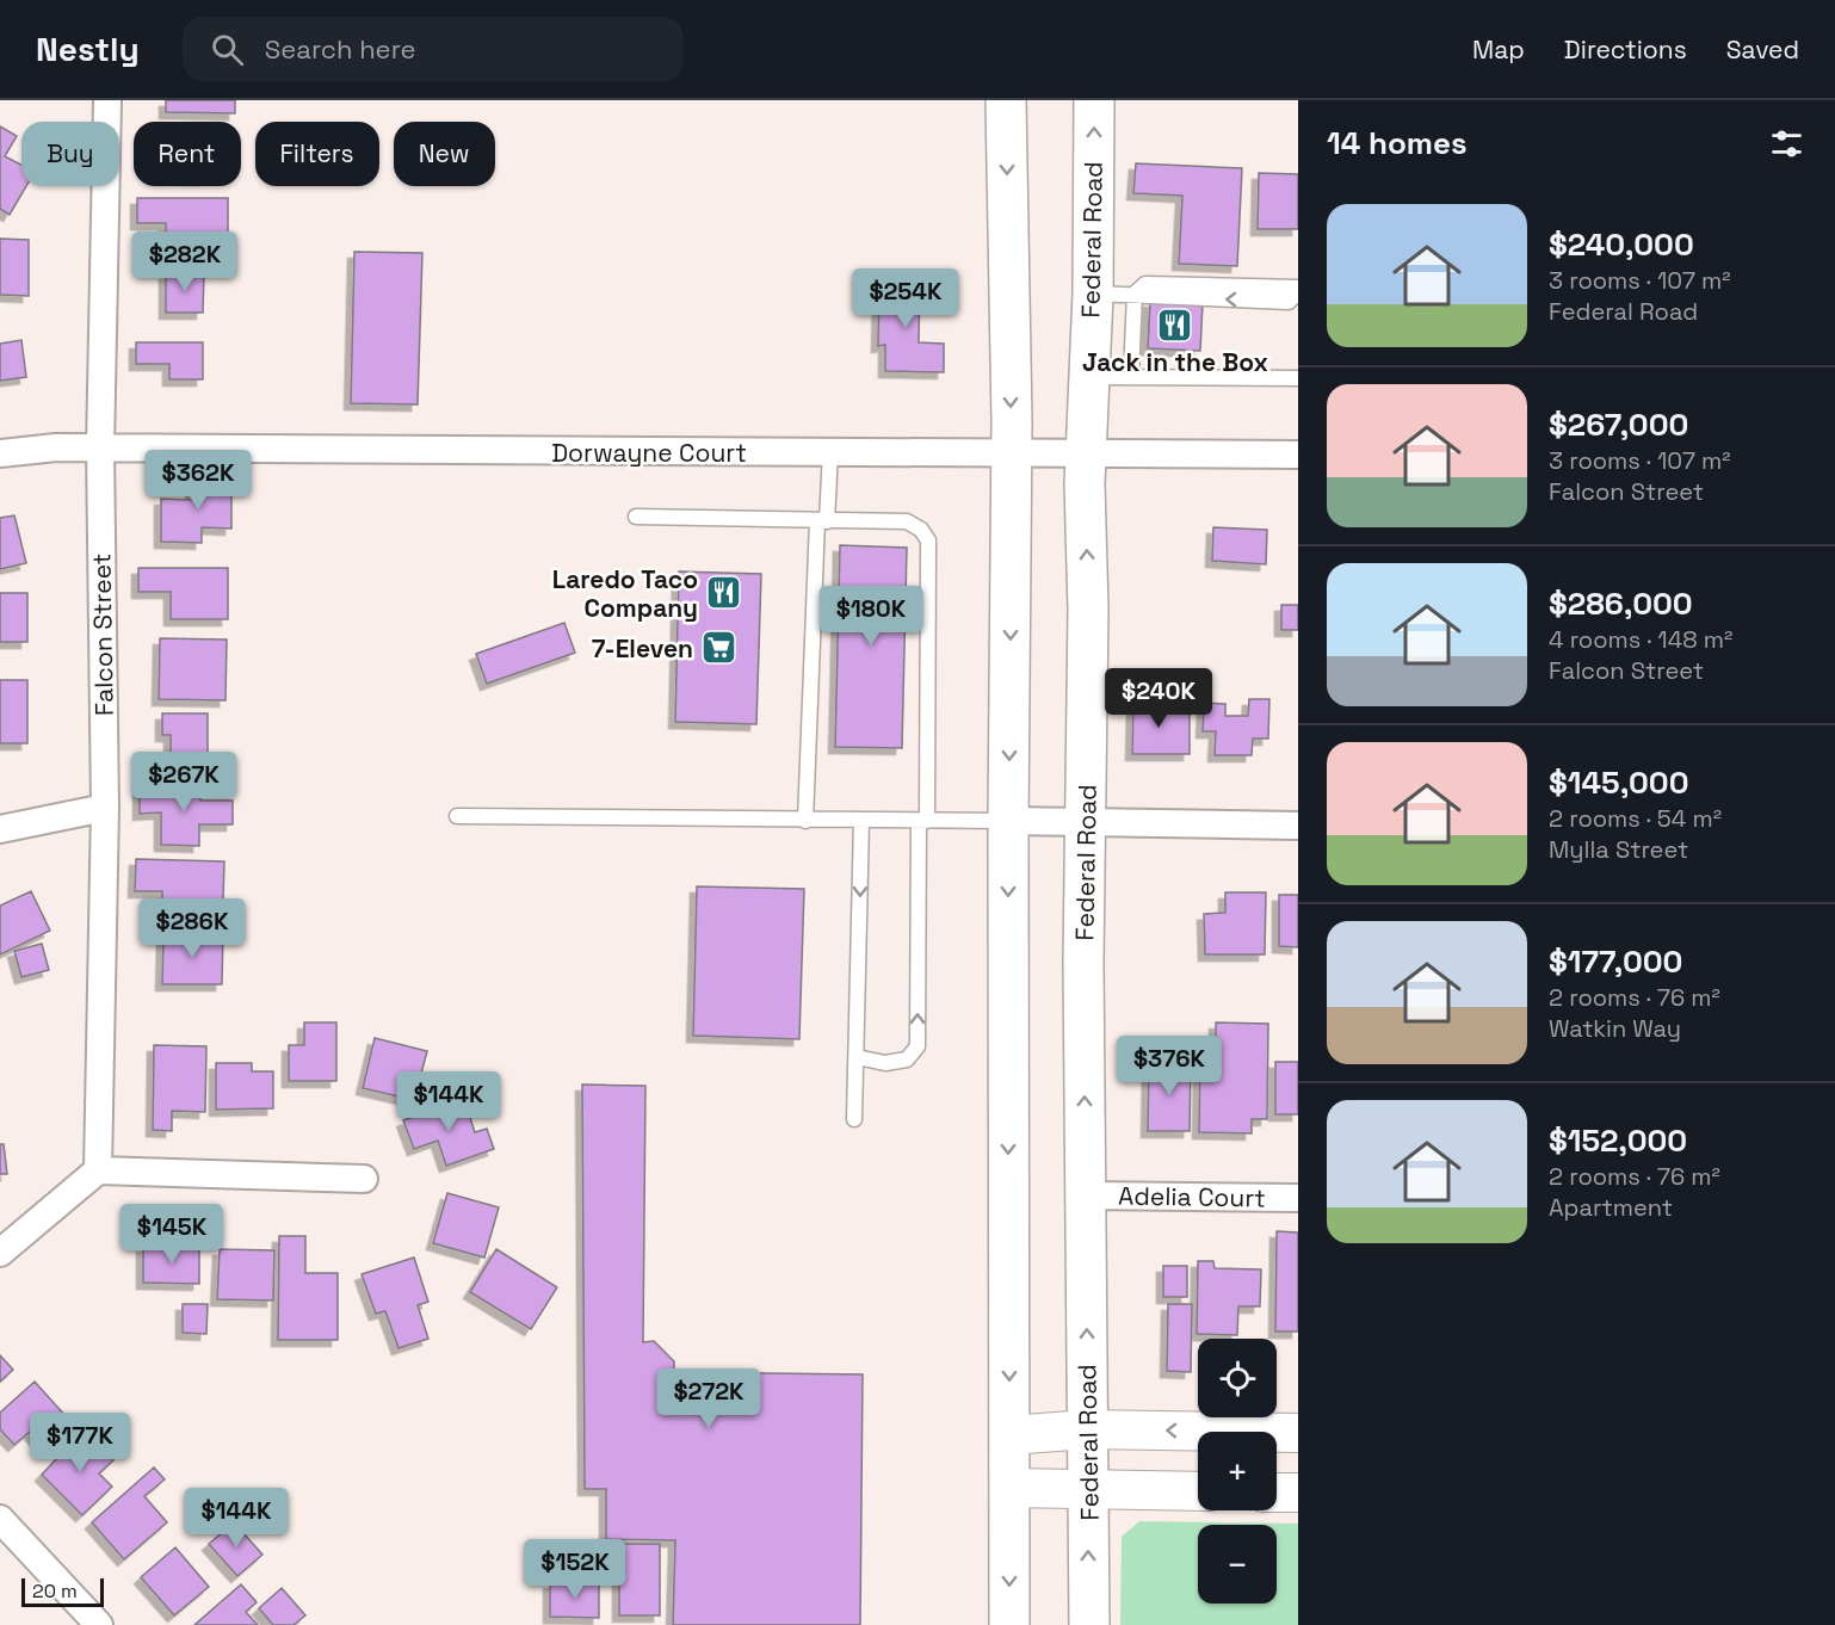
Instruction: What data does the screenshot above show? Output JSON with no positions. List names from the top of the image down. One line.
{"streets":{"main road":["Federal Road"],"street":["Dorwayne Court","Falcon Street","Adelia Court"]},"crossings":[["Federal Road","Dorwayne Court"],["Federal Road","Adelia Court"],["Dorwayne Court","Falcon Street"]],"places":{"restaurant":["Jack in the Box","Laredo Taco Company"],"supermarket":["7-Eleven"]},"scale_bar":"20 m","page":{"header":"Nestly","search":"Search here","nav":["Map","Directions","Saved"],"heading":"14 homes","chip":["Buy","Rent","Filters","New"],"list":[{"name":"$240,000","note":"3 rooms · 107 m² · Federal Road"},{"name":"$267,000","note":"3 rooms · 107 m² · Falcon Street"},{"name":"$286,000","note":"4 rooms · 148 m² · Falcon Street"},{"name":"$145,000","note":"2 rooms · 54 m² · Mylla Street"},{"name":"$177,000","note":"2 rooms · 76 m² · Watkin Way"},{"name":"$152,000","note":"2 rooms · 76 m² · Apartment"}],"price":["$282K","$254K","$362K","$180K","$240K","$267K","$286K","$376K","$144K","$145K","$272K","$177K","$144K","$152K"],"map_buttons":["+","−"],"scale":"20 m"}}
